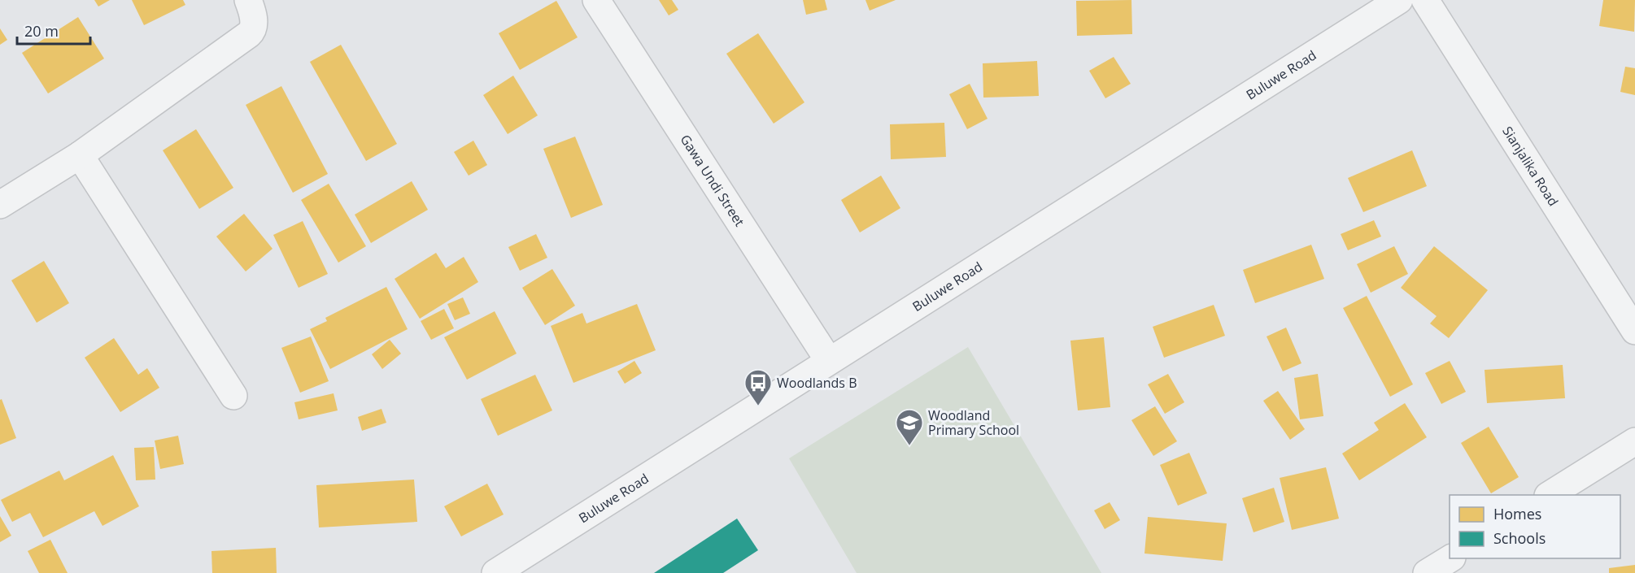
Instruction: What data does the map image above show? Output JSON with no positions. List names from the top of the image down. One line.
{"streets":{"street":["Buluwe Road","Sianjalika Road","Gawa Undi Street"]},"crossings":[["Buluwe Road","Gawa Undi Street"]],"places":{"bus stop":["Woodlands B"],"school or university":["Woodland Primary School"]},"legend":["Homes","Schools"],"scale_bar":"20 m"}
